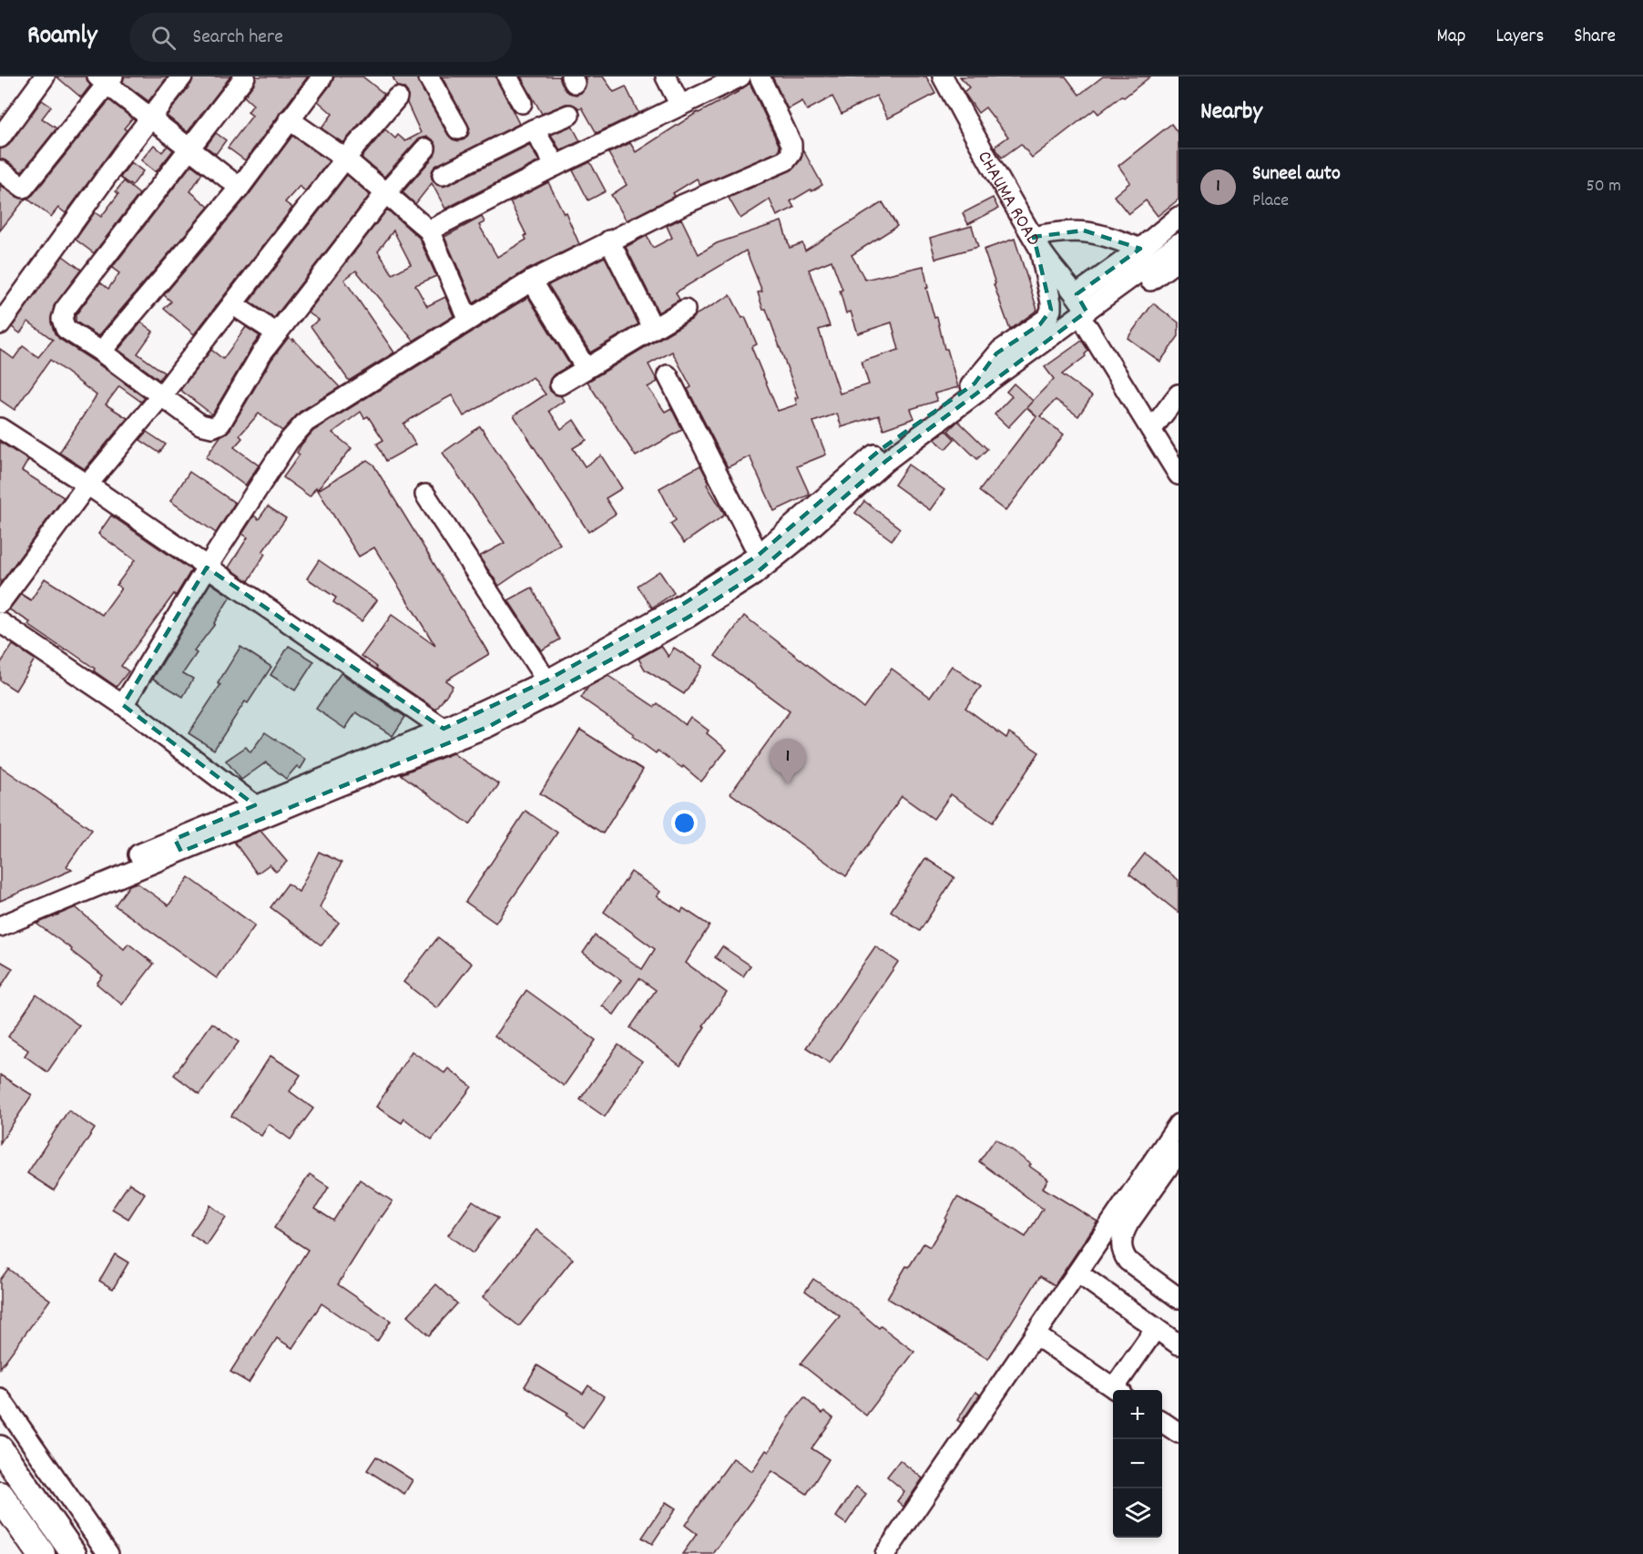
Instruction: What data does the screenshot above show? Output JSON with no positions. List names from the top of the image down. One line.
{"streets":{"street":["CHAUMA ROAD"]},"page":{"header":"Roamly","search":"Search here","nav":["Map","Layers","Share"],"heading":"Nearby","list":[{"mark":"1","name":"Suneel auto","note":"Place","value":"50 m"}],"pins":"1","map_buttons":["+","−"]}}
